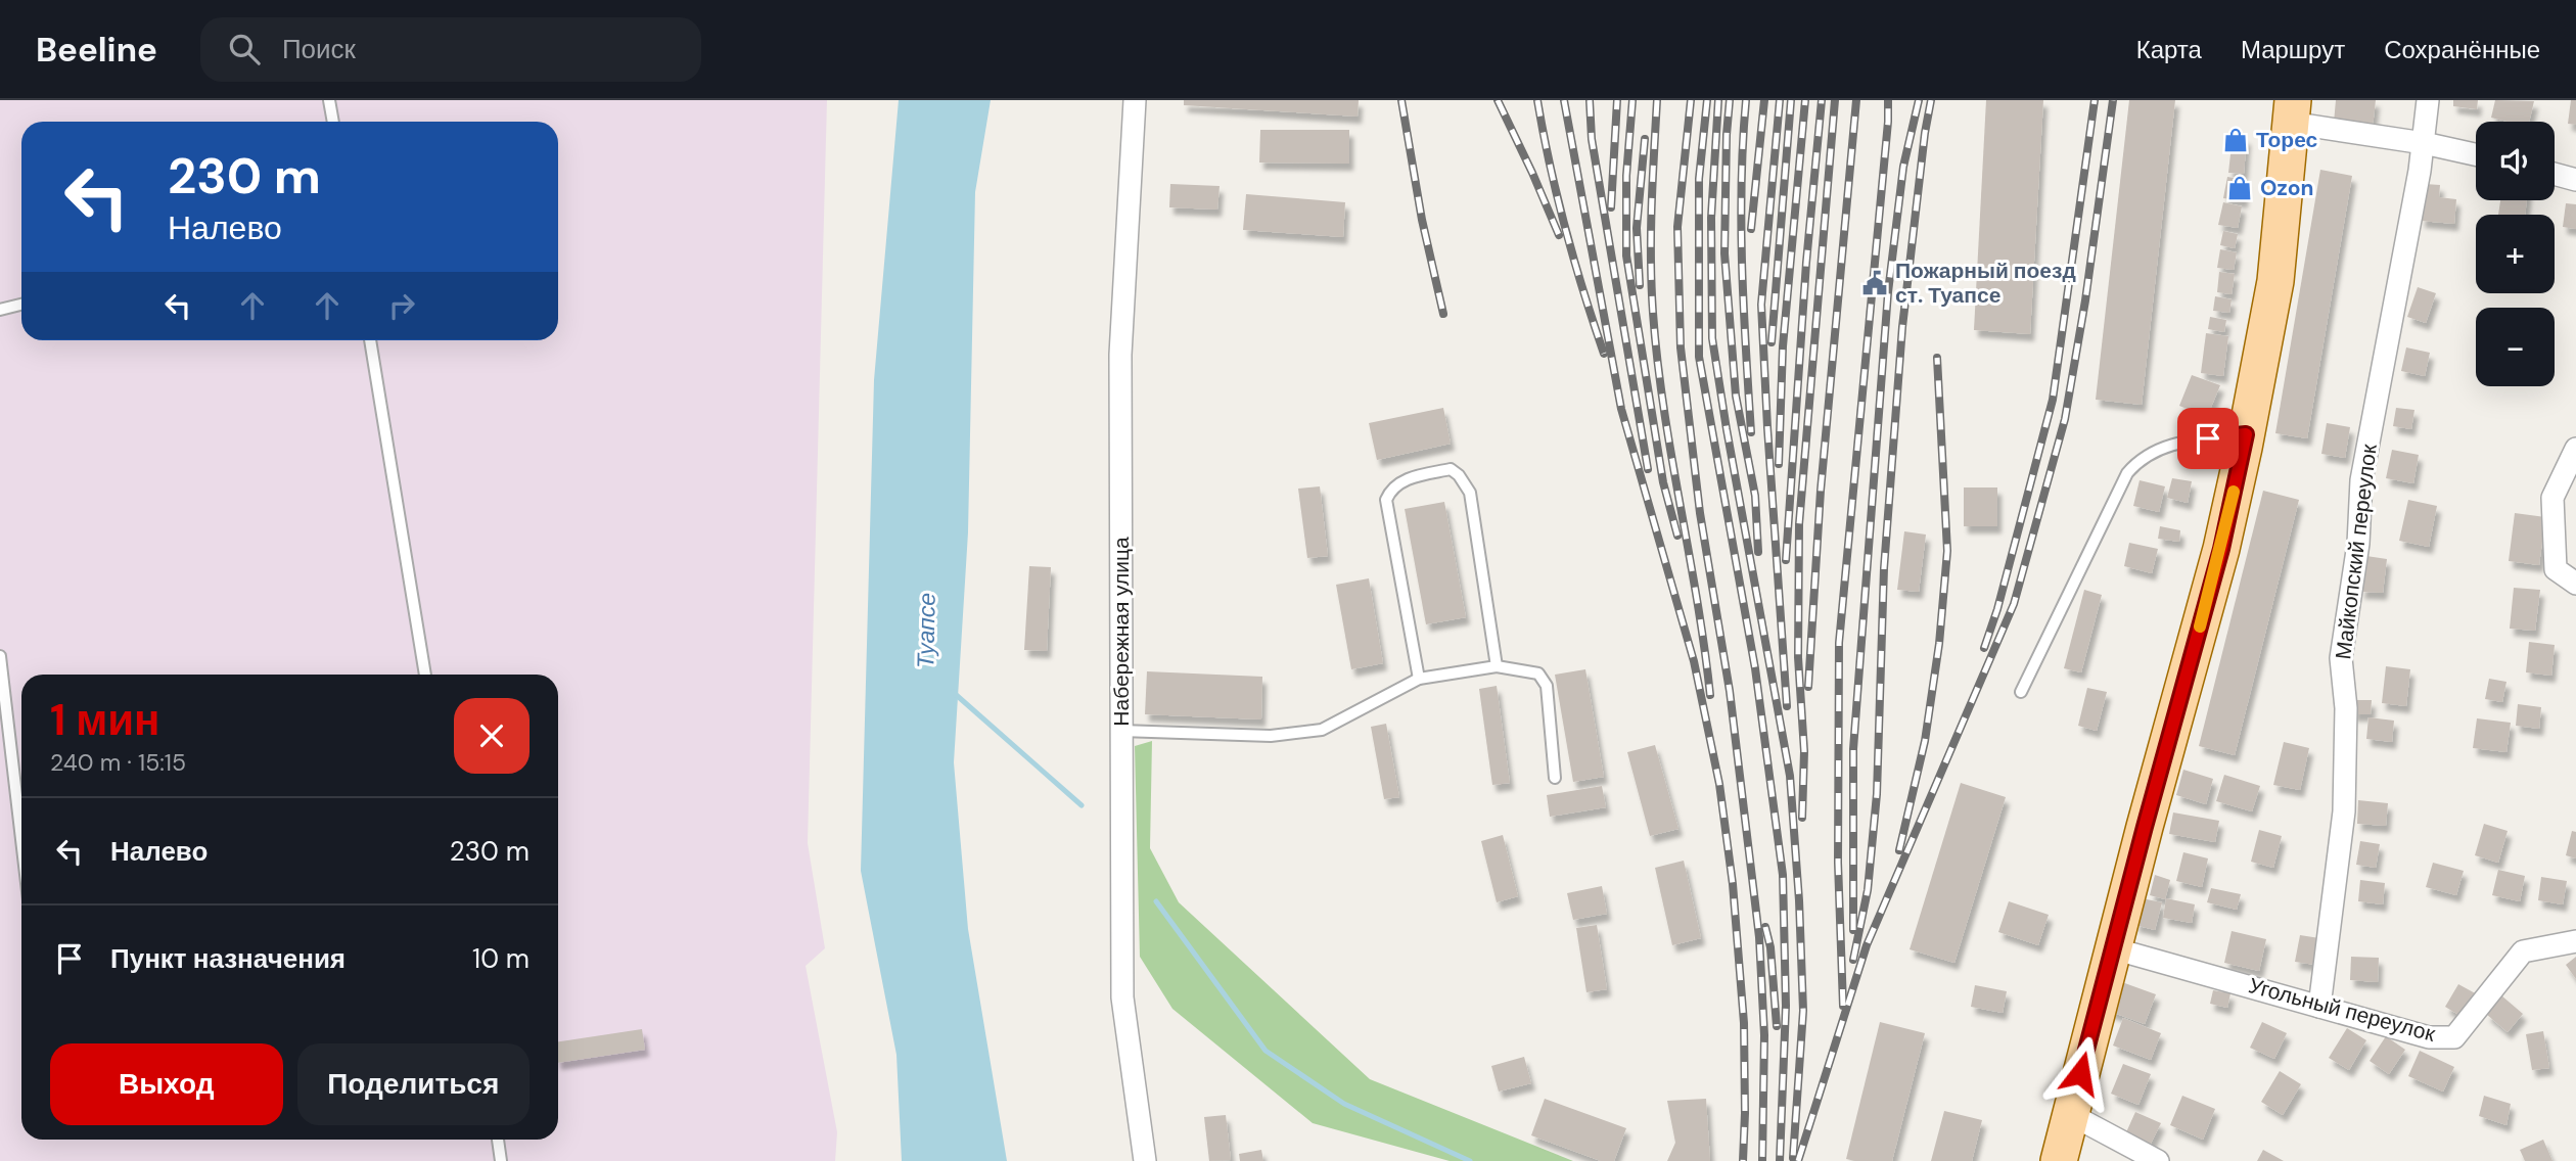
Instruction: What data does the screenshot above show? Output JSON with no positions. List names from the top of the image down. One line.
{"streets":{"street":["Майкопский переулок","Набережная улица","Угольный переулок"]},"crossings":[["Майкопский переулок","Угольный переулок"]],"water":["Туапсе"],"places":{"shop":["Торес","Ozon"],"public building":["Пожарный поезд ст. Туапсе"]},"page":{"header":"Beeline","search":"Поиск","nav":["Карта","Маршрут","Сохранённые"],"map_buttons":["+","−"],"turn":["230 m","Налево"],"heading":["1 мин","240 m · 15:15"],"list":[{"name":"Налево","value":"230 m"},{"name":"Пункт назначения","value":"10 m"}],"buttons":["Выход","Поделиться"]}}
